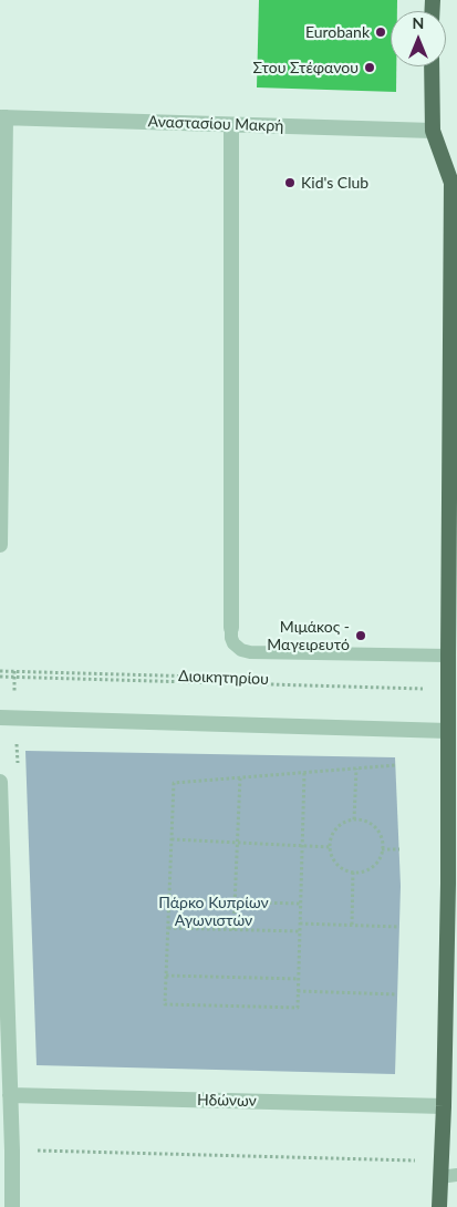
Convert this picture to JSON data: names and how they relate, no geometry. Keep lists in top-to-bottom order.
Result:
{
  "streets": {
    "street": ["Αναστασίου Μακρή", "Ηδώνων"],
    "path": ["Διοικητηρίου"]
  },
  "parks": ["Πάρκο Κυπρίων Αγωνιστών"],
  "places": [
    "Eurobank",
    "Στου Στέφανου",
    "Kid's Club",
    "Μιμάκος - Μαγειρευτό"
  ],
  "north": "top"
}
